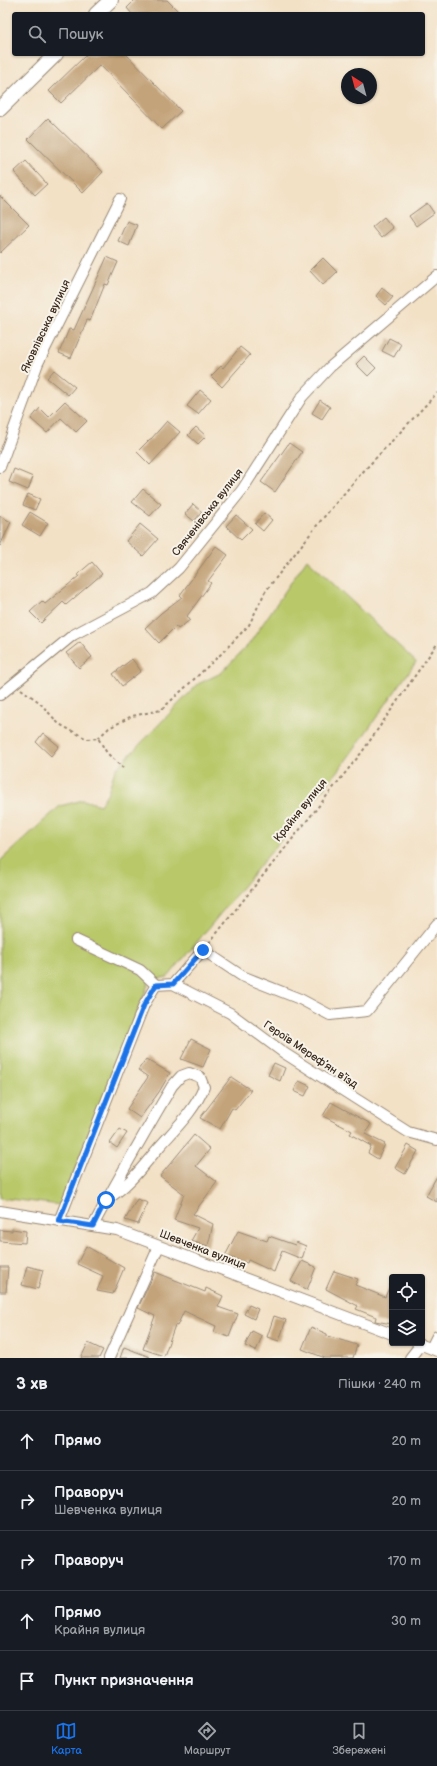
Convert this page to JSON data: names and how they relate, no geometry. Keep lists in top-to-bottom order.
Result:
{
  "streets": {
    "street": [
      "Яковлівська вулиця",
      "Свяченівська вулиця",
      "Героїв Мерефʼян вʼїзд",
      "Шевченка вулиця"
    ],
    "path": ["Крайня вулиця"]
  },
  "north": "top left",
  "page": {
    "search": "Пошук",
    "heading": ["3 хв", "Пішки · 240 m"],
    "list": [
      ["Прямо", "20 m"],
      ["Праворуч", "Шевченка вулиця", "20 m"],
      ["Праворуч", "170 m"],
      ["Прямо", "Крайня вулиця", "30 m"],
      "Пункт призначення"
    ],
    "nav": ["Карта", "Маршрут", "Збережені"]
  }
}
